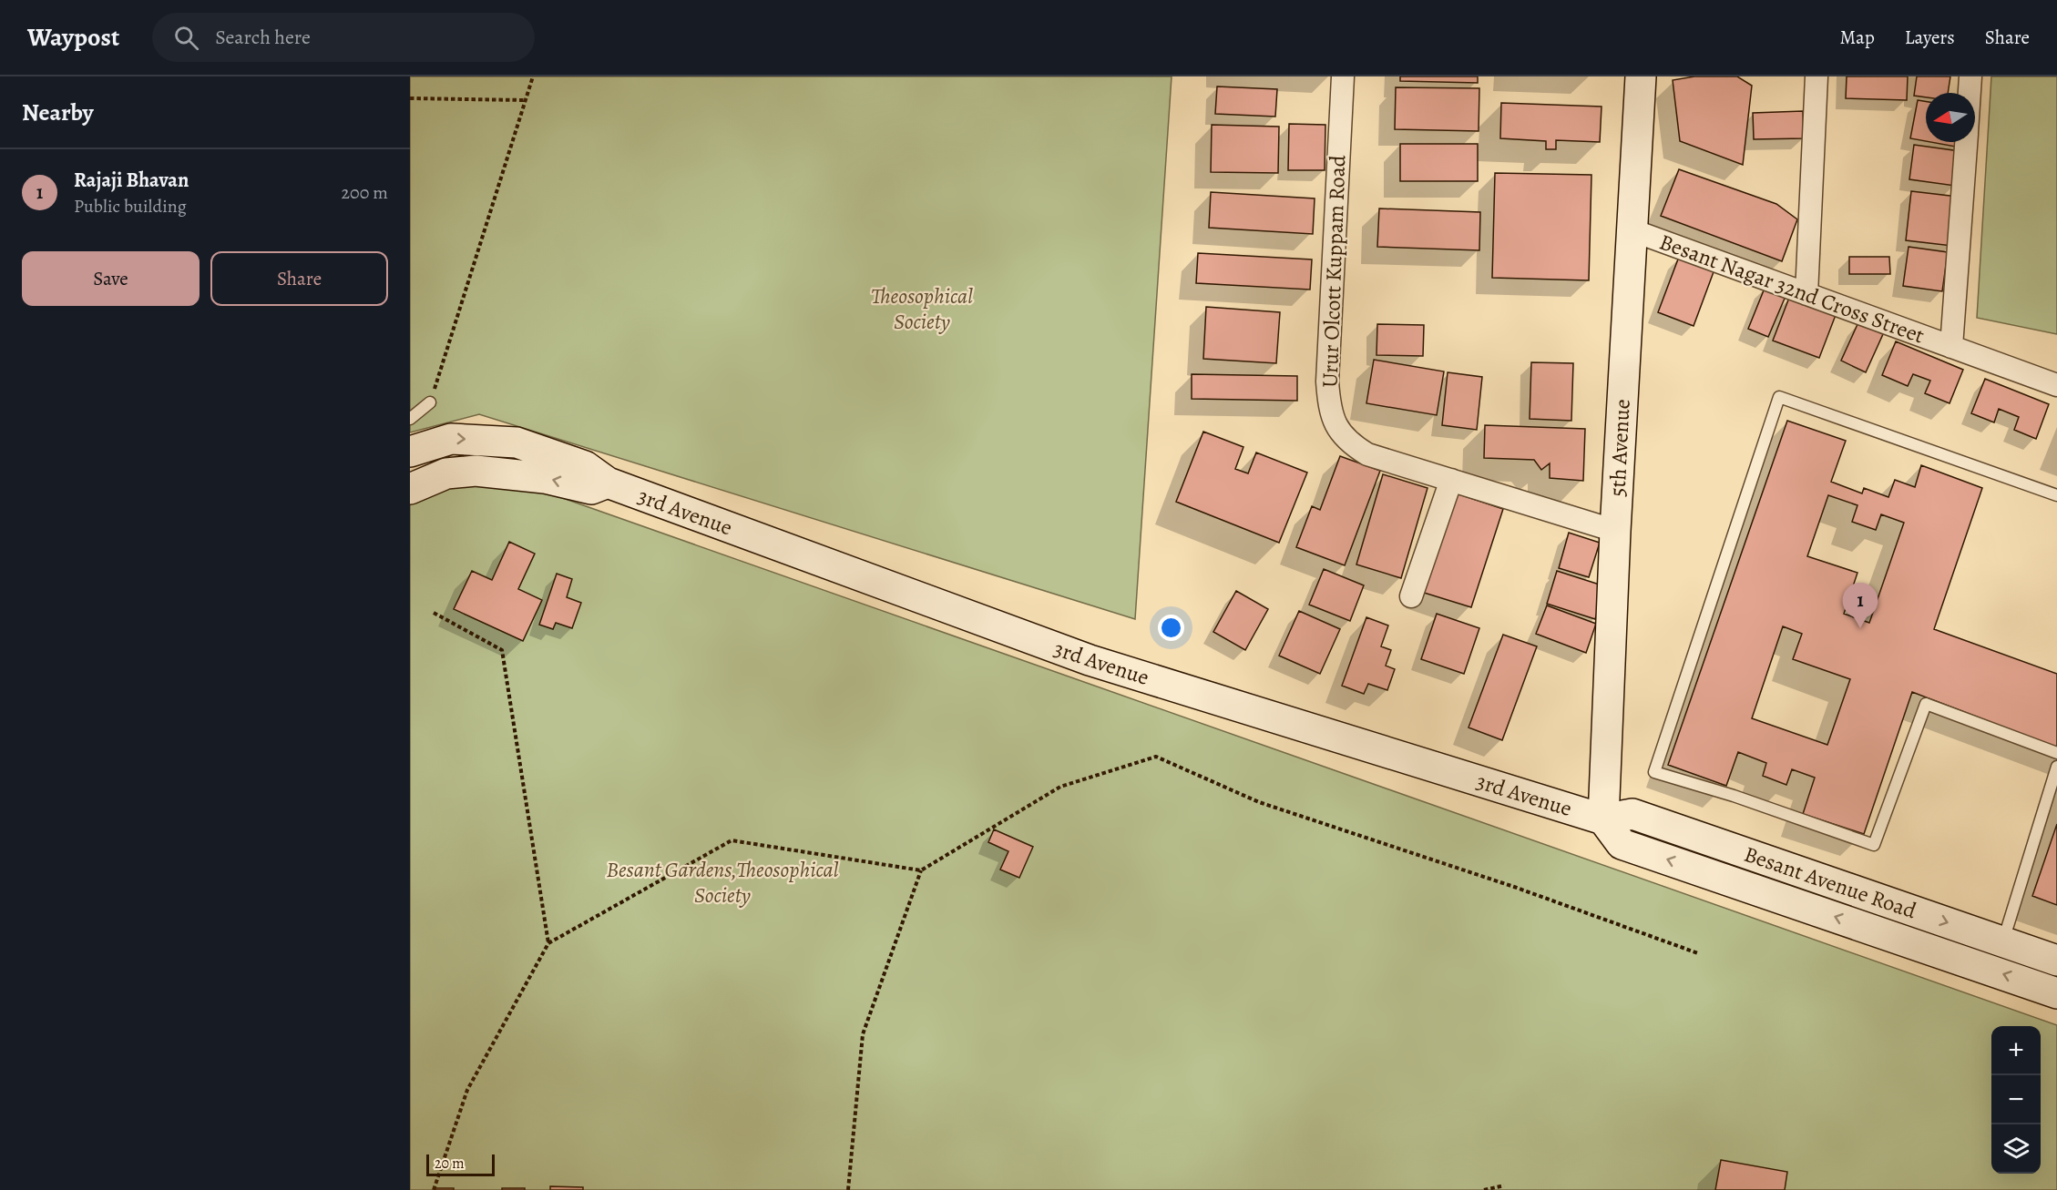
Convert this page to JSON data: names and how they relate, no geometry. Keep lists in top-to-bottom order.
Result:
{
  "streets": {
    "main road": ["5th Avenue", "3rd Avenue", "Besant Avenue Road"],
    "street": ["Urur Olcott Kuppam Road", "Besant Nagar 32nd Cross Street"]
  },
  "crossings": [
    ["Urur Olcott Kuppam Road", "5th Avenue"],
    ["Besant Nagar 32nd Cross Street", "5th Avenue"],
    ["5th Avenue", "3rd Avenue"],
    ["5th Avenue", "Besant Avenue Road"],
    ["3rd Avenue", "Besant Avenue Road"]
  ],
  "parks": ["Theosophical Society", "Besant Gardens,Theosophical Society"],
  "scale_bar": "20 m",
  "north": "left",
  "page": {
    "header": "Waypost",
    "search": "Search here",
    "nav": ["Map", "Layers", "Share"],
    "heading": "Nearby",
    "list": [
      {
        "mark": "1",
        "name": "Rajaji Bhavan",
        "note": "Public building",
        "value": "200 m"
      }
    ],
    "buttons": ["Save", "Share"],
    "pins": "1",
    "map_buttons": ["+", "−"],
    "scale": "20 m"
  }
}
